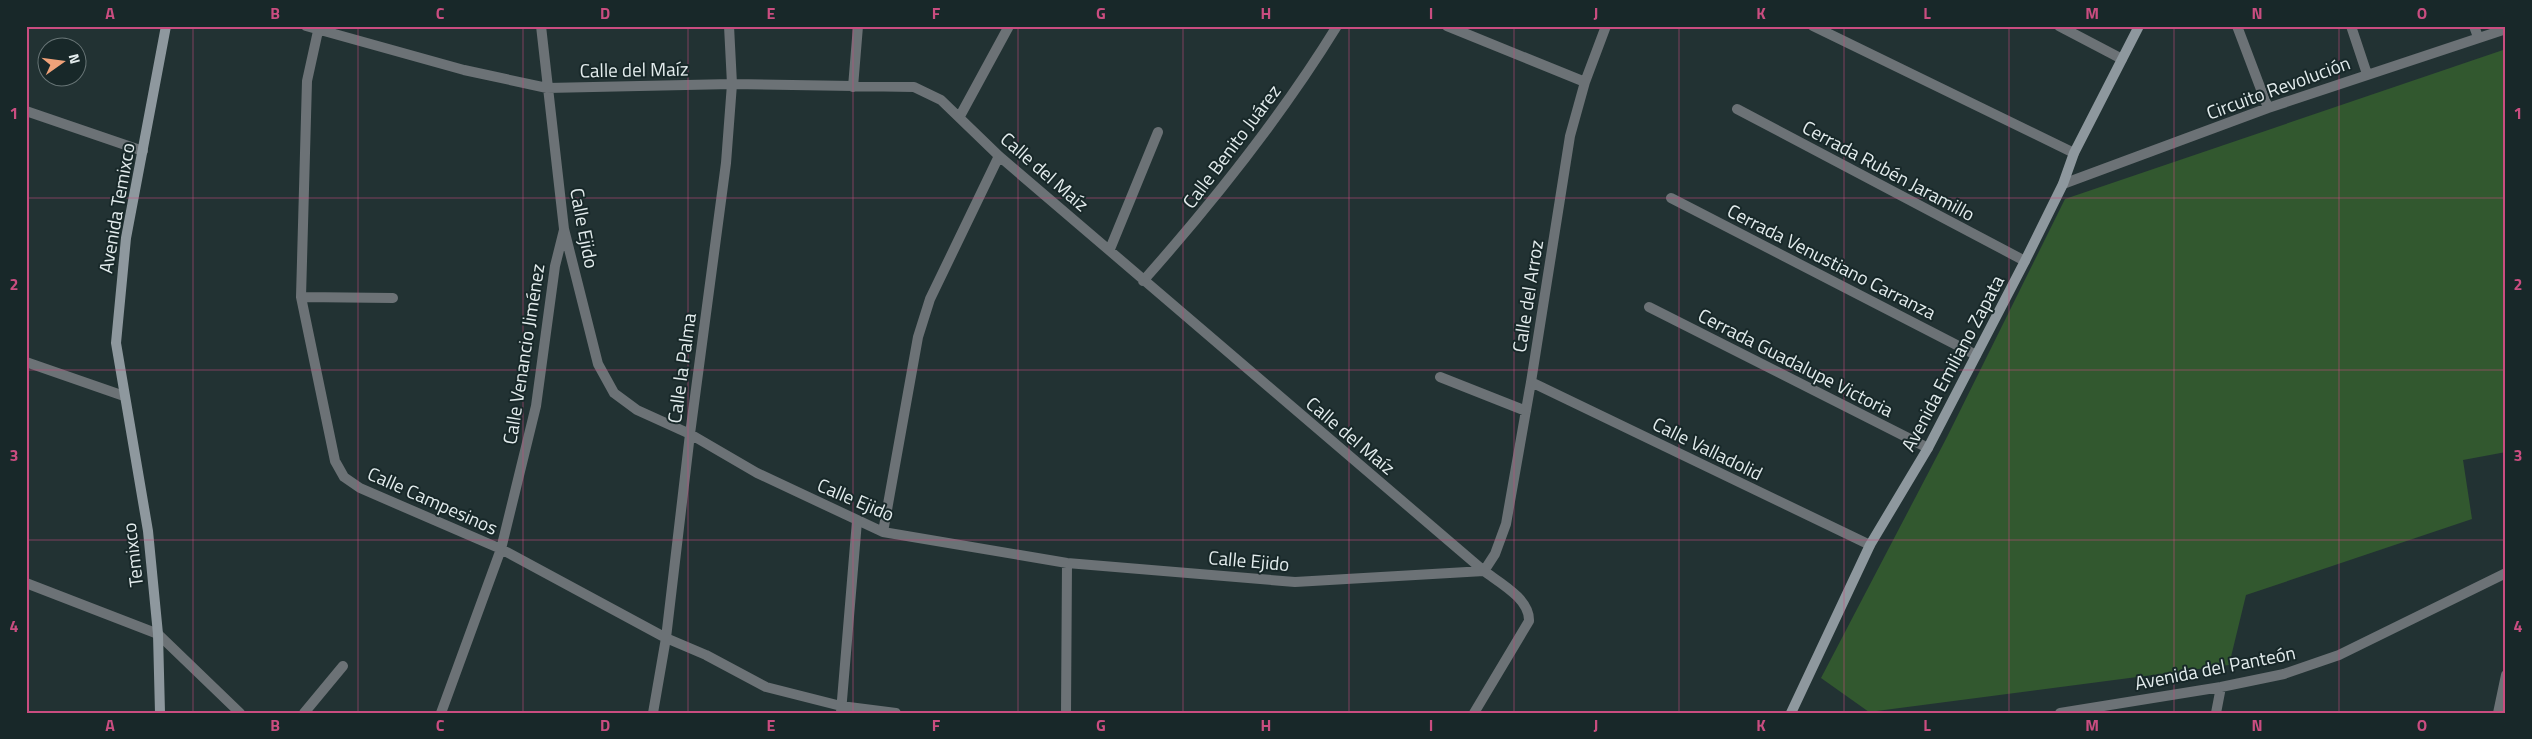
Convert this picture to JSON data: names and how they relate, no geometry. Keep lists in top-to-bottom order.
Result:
{
  "streets": {
    "main road": ["Avenida Temixco", "Avenida Emiliano Zapata", "Temixco"],
    "street": [
      "Calle del Maíz",
      "Circuito Revolución",
      "Calle Benito Juárez",
      "Cerrada Rubén Jaramillo",
      "Calle Ejido",
      "Cerrada Venustiano Carranza",
      "Calle del Arroz",
      "Calle Venancio Jiménez",
      "Cerrada Guadalupe Victoria",
      "Calle la Palma",
      "Calle Valladolid",
      "Calle Campesinos",
      "Avenida del Panteón"
    ]
  },
  "crossings": [
    ["Calle del Maíz", "Calle Benito Juárez"],
    ["Calle del Maíz", "Calle Ejido"],
    ["Calle del Maíz", "Calle del Arroz"],
    ["Calle del Maíz", "Calle la Palma"],
    ["Calle del Maíz", "Calle Campesinos"],
    ["Circuito Revolución", "Avenida Emiliano Zapata"],
    ["Cerrada Rubén Jaramillo", "Avenida Emiliano Zapata"],
    ["Avenida Temixco", "Temixco"],
    ["Calle Ejido", "Calle del Arroz"],
    ["Calle Ejido", "Calle Venancio Jiménez"],
    ["Calle Ejido", "Calle la Palma"],
    ["Cerrada Venustiano Carranza", "Avenida Emiliano Zapata"],
    ["Calle del Arroz", "Calle Valladolid"],
    ["Calle Venancio Jiménez", "Calle Campesinos"],
    ["Cerrada Guadalupe Victoria", "Avenida Emiliano Zapata"],
    ["Avenida Emiliano Zapata", "Calle Valladolid"],
    ["Calle la Palma", "Calle Campesinos"]
  ],
  "north": "right",
  "grid": {
    "columns": [
      "A",
      "B",
      "C",
      "D",
      "E",
      "F",
      "G",
      "H",
      "I",
      "J",
      "K",
      "L",
      "M",
      "N",
      "O"
    ],
    "rows": [
      "1",
      "2",
      "3",
      "4"
    ]
  }
}
